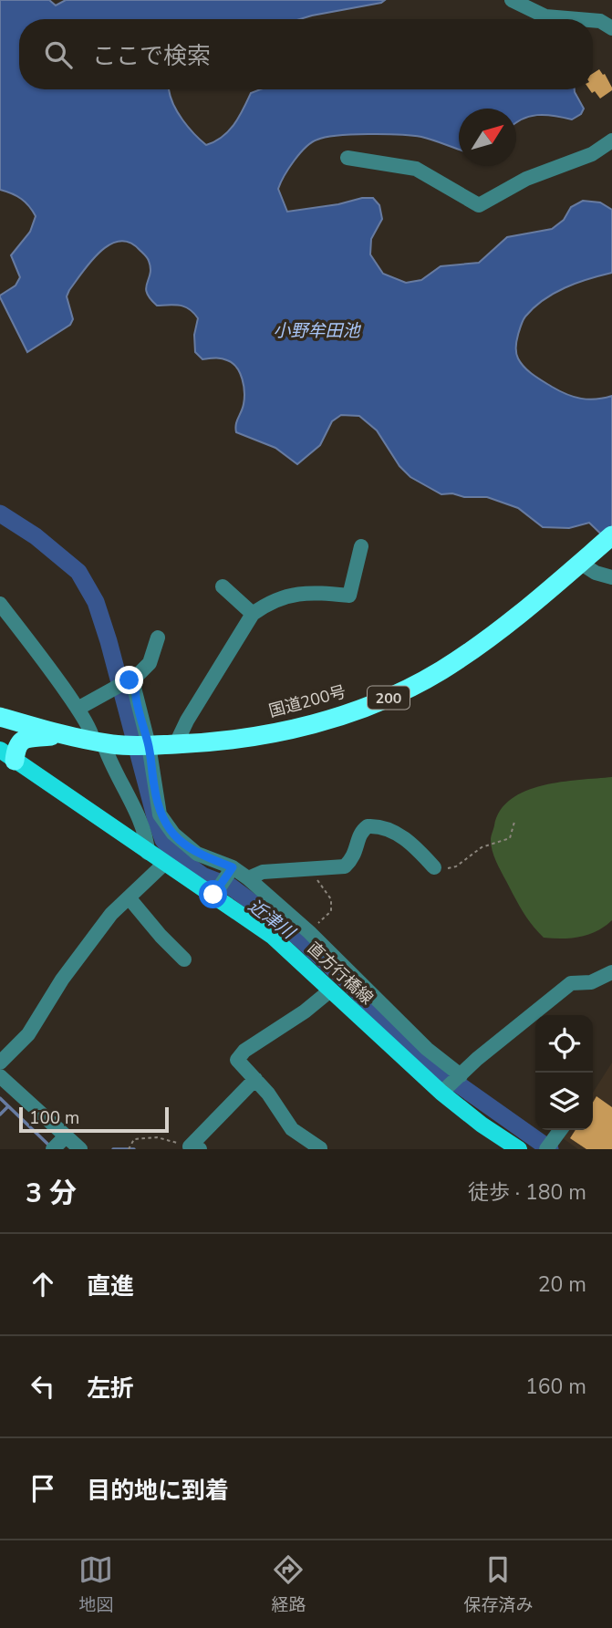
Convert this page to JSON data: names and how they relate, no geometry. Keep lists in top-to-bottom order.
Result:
{
  "streets": {
    "highway": ["200", "国道200号"],
    "main road": ["直方行橋線"]
  },
  "water": ["小野牟田池", "近津川"],
  "scale_bar": "100 m",
  "north": "top right",
  "page": {
    "search": "ここで検索",
    "scale": "100 m",
    "heading": ["3 分", "徒歩 · 180 m"],
    "list": [
      ["直進", "20 m"],
      ["左折", "160 m"],
      "目的地に到着"
    ],
    "nav": ["地図", "経路", "保存済み"]
  }
}
